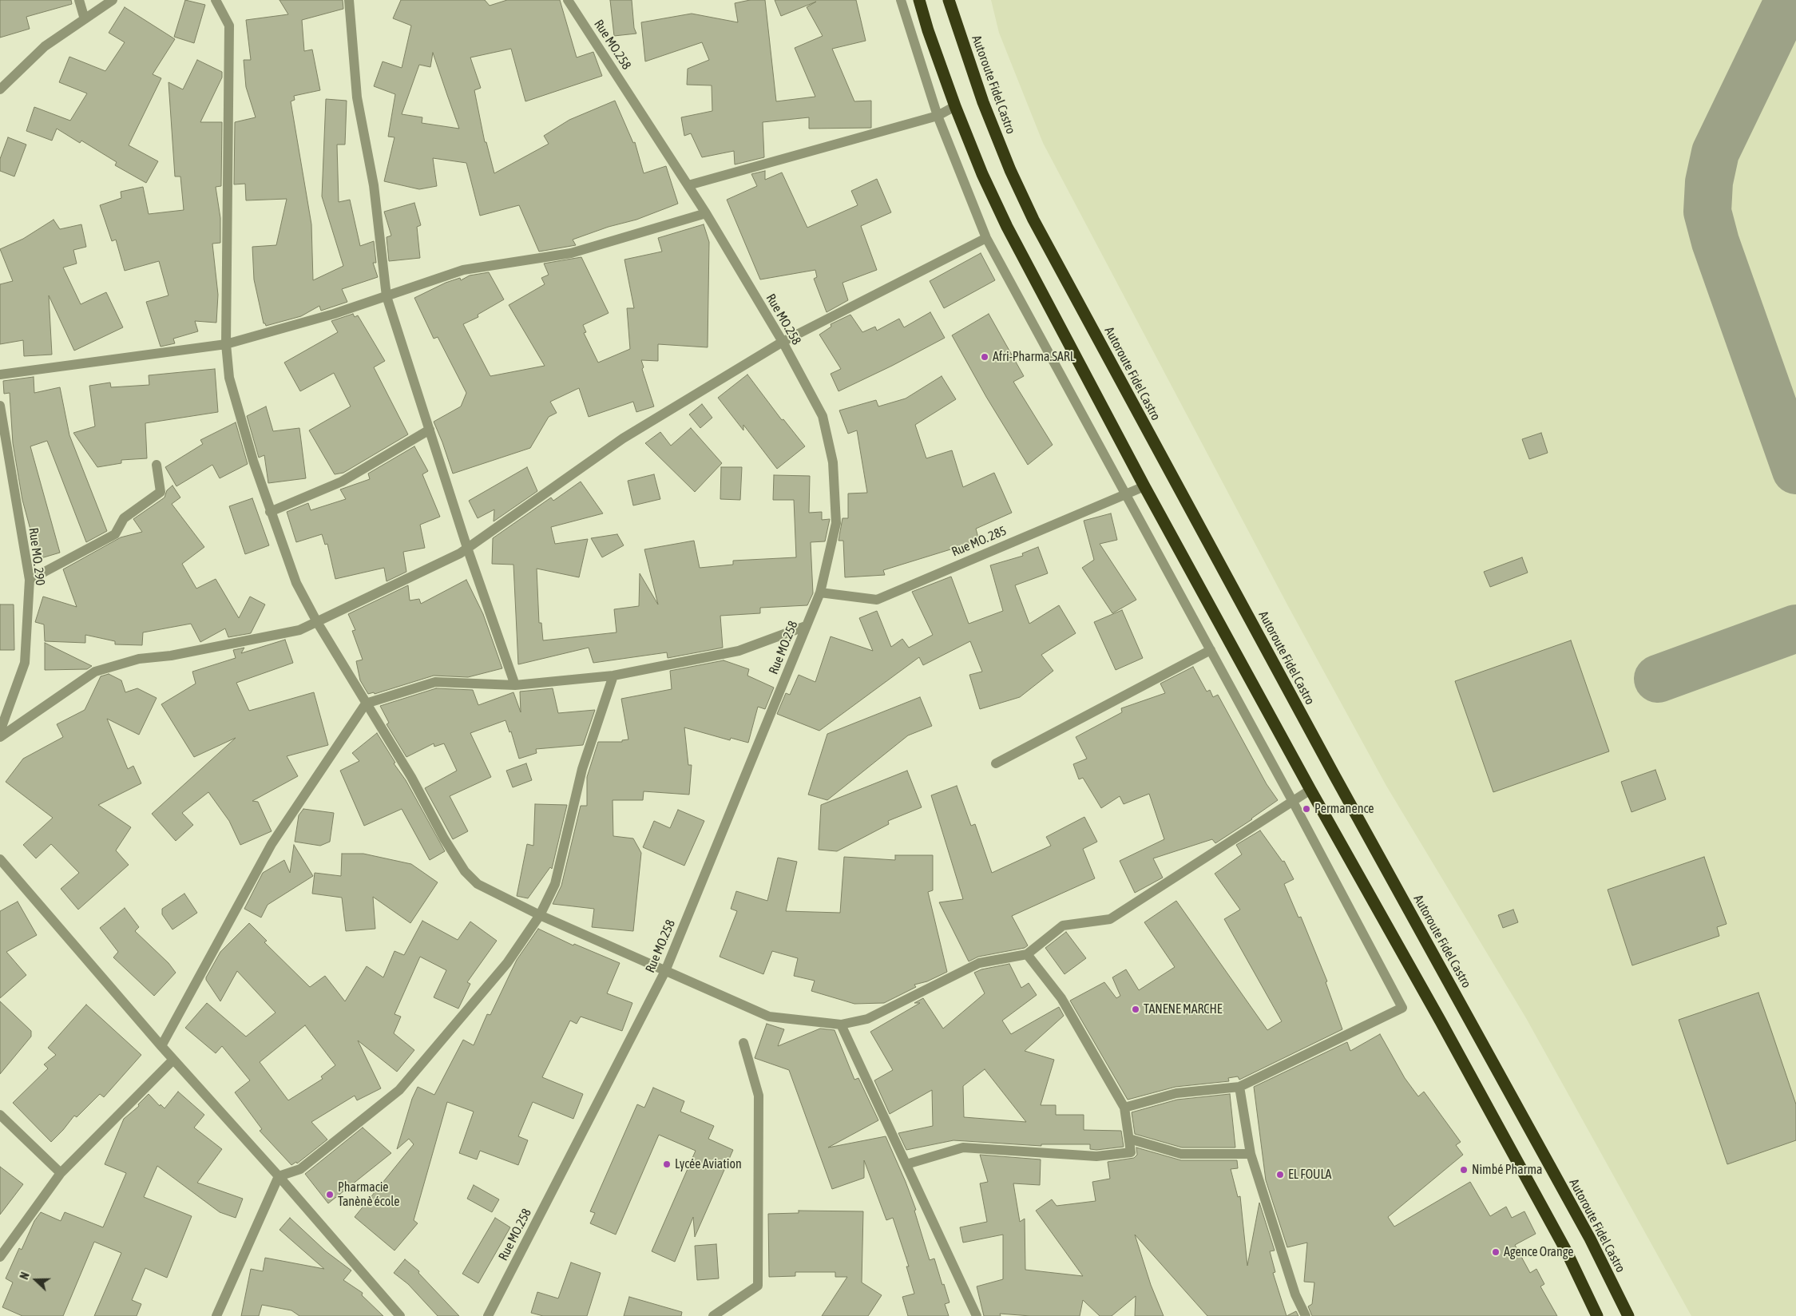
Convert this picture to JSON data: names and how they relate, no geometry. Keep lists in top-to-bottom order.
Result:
{
  "streets": {
    "highway": ["Autoroute Fidel Castro"],
    "street": ["Rue MO.258", "Rue MO. 285", "Rue MO. 290"]
  },
  "crossings": [
    ["Rue MO.258", "Rue MO. 285"]
  ],
  "places": [
    "Afri-Pharma.SARL",
    "Permanence",
    "TANENE MARCHE",
    "Lycée Aviation",
    "Nimbé Pharma",
    "EL FOULA",
    "Pharmacie Tanènè école",
    "Agence Orange"
  ],
  "north": "left"
}
